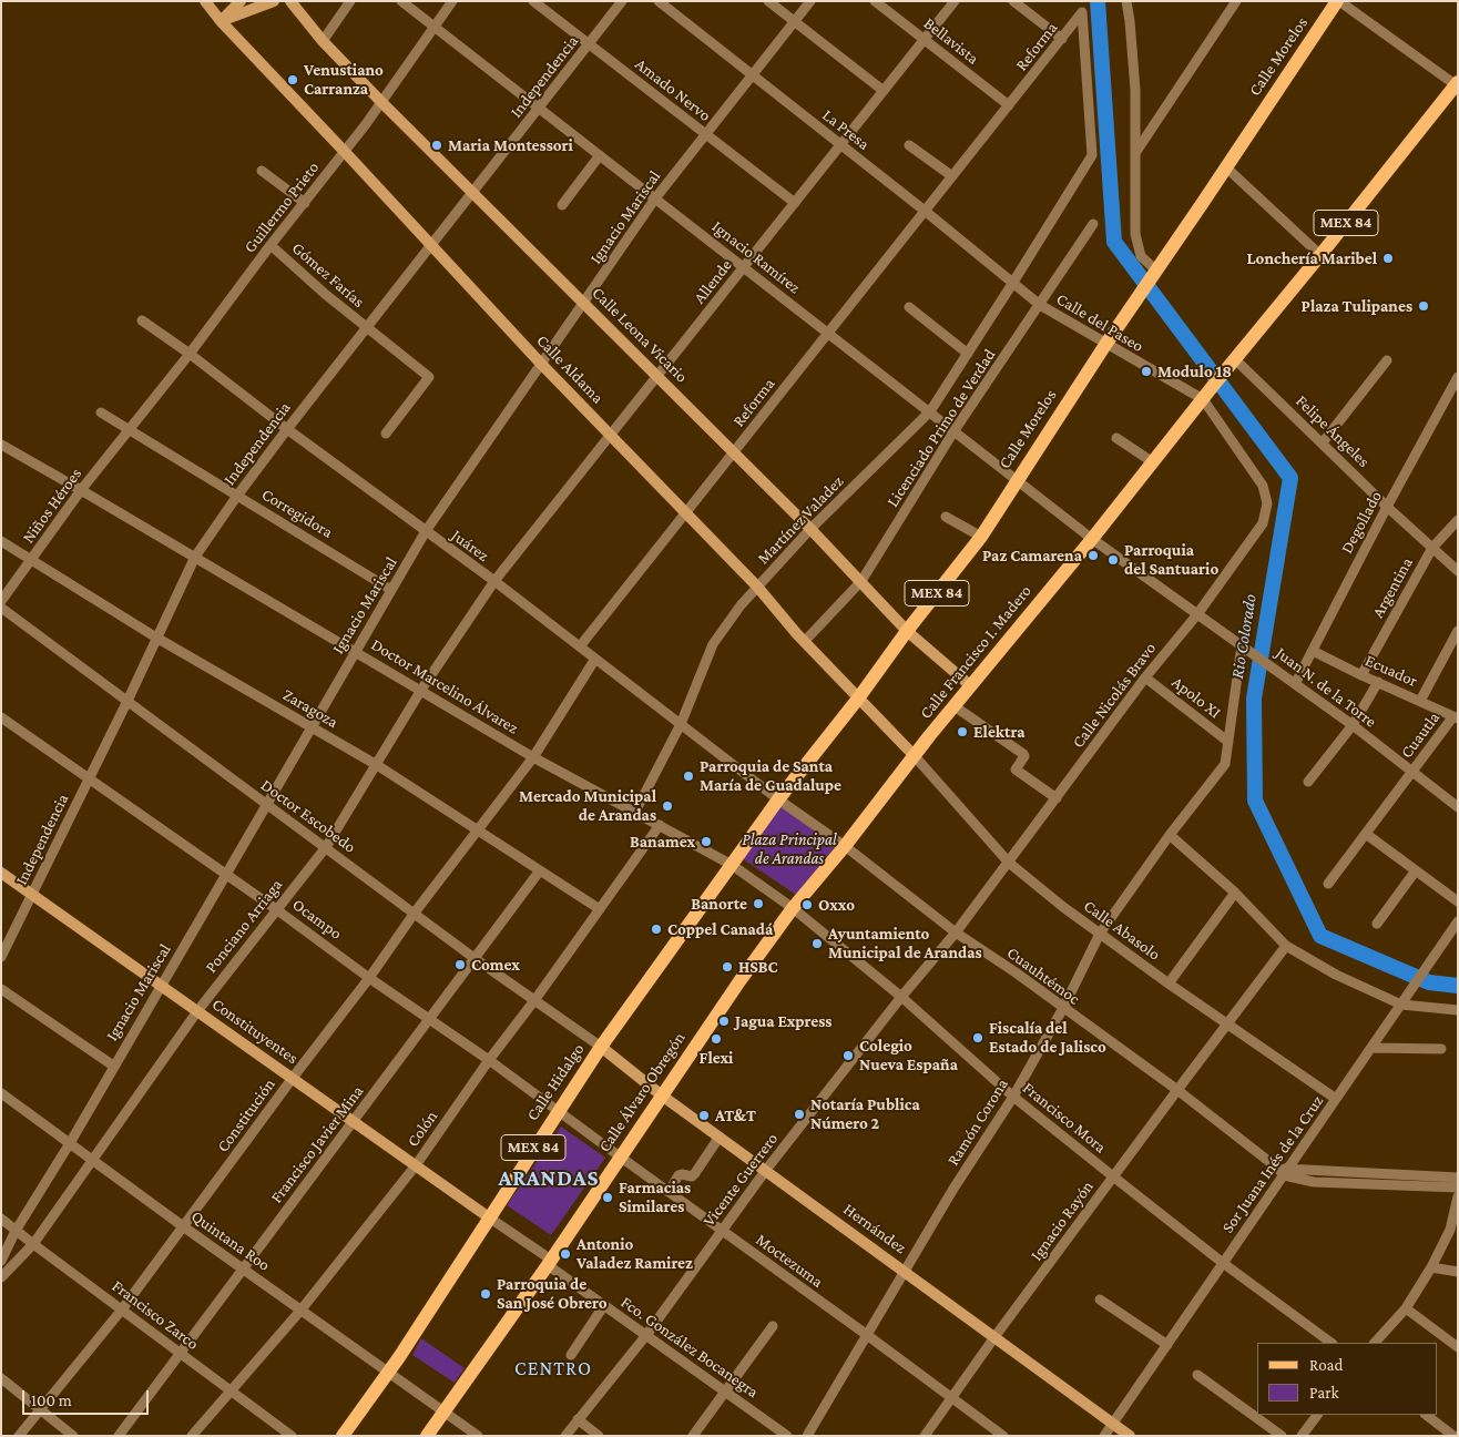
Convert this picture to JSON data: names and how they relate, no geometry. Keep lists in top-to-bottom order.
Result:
{
  "streets": {
    "main road": [
      "Calle Morelos",
      "MEX 84",
      "Calle Leona Vicario",
      "Calle Aldama",
      "Calle Francisco I. Madero",
      "Constituyentes",
      "Calle Hidalgo",
      "Calle Álvaro Obregón",
      "Hernández"
    ],
    "street": [
      "Bellavista",
      "Reforma",
      "Independencia",
      "Amado Nervo",
      "La Presa",
      "Guillermo Prieto",
      "Ignacio Mariscal",
      "Ignacio Ramírez",
      "Gómez Farías",
      "Allende",
      "Calle del Paseo",
      "Licenciado Primo de Verdad",
      "Felipe Ángeles",
      "Niños Héroes",
      "Corregidora",
      "Martínez Valadez",
      "Degollado",
      "Juárez",
      "Argentina",
      "Ecuador",
      "Doctor Marcelino Álvarez",
      "Juan N. de la Torre",
      "Calle Nicolás Bravo",
      "Apolo XI",
      "Zaragoza",
      "Cuautla",
      "Doctor Escobedo",
      "Ocampo",
      "Ponciano Arriaga",
      "Calle Abasolo",
      "Cuauhtémoc",
      "Constitución",
      "Francisco Mora",
      "Ramón Corona",
      "Colón",
      "Francisco Javier Mina",
      "Sor Juana Inés de la Cruz",
      "Vicente Guerrero",
      "Ignacio Rayón",
      "Quintana Roo",
      "Moctezuma",
      "Francisco Zarco",
      "Fco. González Bocanegra"
    ]
  },
  "crossings": [
    ["Bellavista", "Reforma"],
    ["Bellavista", "Allende"],
    ["Reforma", "La Presa"],
    ["Reforma", "Ignacio Ramírez"],
    ["Reforma", "Calle Leona Vicario"],
    ["Reforma", "Calle Aldama"],
    ["Reforma", "Martínez Valadez"],
    ["Reforma", "Juárez"],
    ["Calle Morelos", "Ignacio Ramírez"],
    ["Calle Morelos", "Calle del Paseo"],
    ["Calle Morelos", "Calle Leona Vicario"],
    ["Calle Morelos", "Calle Aldama"],
    ["Calle Morelos", "Juárez"],
    ["Calle Morelos", "Doctor Marcelino Álvarez"],
    ["Calle Morelos", "Calle Hidalgo"],
    ["Calle Morelos", "Francisco Mora"],
    ["Independencia", "Amado Nervo"],
    ["Independencia", "Ignacio Ramírez"],
    ["Independencia", "Gómez Farías"],
    ["Independencia", "Calle Leona Vicario"],
    ["Independencia", "Calle Aldama"],
    ["Independencia", "Corregidora"],
    ["Independencia", "Juárez"],
    ["Independencia", "Doctor Marcelino Álvarez"],
    ["Independencia", "Zaragoza"],
    ["Independencia", "Doctor Escobedo"],
    ["Independencia", "Ocampo"],
    ["Independencia", "Constituyentes"],
    ["Amado Nervo", "Ignacio Mariscal"],
    ["Amado Nervo", "Allende"],
    ["La Presa", "Ignacio Mariscal"],
    ["La Presa", "Allende"],
    ["La Presa", "Calle del Paseo"],
    ["La Presa", "Martínez Valadez"],
    ["Guillermo Prieto", "Ignacio Ramírez"],
    ["Guillermo Prieto", "Gómez Farías"],
    ["Guillermo Prieto", "Calle Leona Vicario"],
    ["Guillermo Prieto", "Calle Aldama"],
    ["Guillermo Prieto", "Niños Héroes"],
    ["Guillermo Prieto", "Corregidora"],
    ["Guillermo Prieto", "Juárez"],
    ["Ignacio Mariscal", "Ignacio Ramírez"],
    ["Ignacio Mariscal", "Calle Leona Vicario"],
    ["Ignacio Mariscal", "Calle Aldama"],
    ["Ignacio Mariscal", "Corregidora"],
    ["Ignacio Mariscal", "Juárez"],
    ["Ignacio Mariscal", "Doctor Marcelino Álvarez"],
    ["Ignacio Mariscal", "Zaragoza"],
    ["Ignacio Mariscal", "Doctor Escobedo"],
    ["Ignacio Mariscal", "Ocampo"],
    ["Ignacio Mariscal", "Constituyentes"],
    ["Ignacio Mariscal", "Quintana Roo"],
    ["Ignacio Mariscal", "Francisco Zarco"],
    ["Ignacio Ramírez", "Allende"],
    ["Ignacio Ramírez", "Licenciado Primo de Verdad"],
    ["Ignacio Ramírez", "Martínez Valadez"],
    ["Ignacio Ramírez", "Calle Francisco I. Madero"],
    ["Ignacio Ramírez", "Juan N. de la Torre"],
    ["Allende", "Calle Leona Vicario"],
    ["Allende", "Calle Aldama"],
    ["Allende", "Juárez"],
    ["Allende", "Ponciano Arriaga"],
    ["Calle del Paseo", "Licenciado Primo de Verdad"],
    ["Calle del Paseo", "Martínez Valadez"],
    ["Calle del Paseo", "Calle Francisco I. Madero"],
    ["Calle del Paseo", "Calle Nicolás Bravo"],
    ["Calle Leona Vicario", "Licenciado Primo de Verdad"],
    ["Calle Leona Vicario", "Martínez Valadez"],
    ["Calle Leona Vicario", "Calle Francisco I. Madero"],
    ["Calle Aldama", "Licenciado Primo de Verdad"],
    ["Calle Aldama", "Martínez Valadez"],
    ["Calle Aldama", "Calle Francisco I. Madero"],
    ["Calle Aldama", "Calle Abasolo"],
    ["Felipe Ángeles", "Degollado"],
    ["Felipe Ángeles", "Argentina"],
    ["Felipe Ángeles", "Calle Francisco I. Madero"],
    ["Niños Héroes", "Corregidora"],
    ["Niños Héroes", "Doctor Marcelino Álvarez"],
    ["Niños Héroes", "Zaragoza"],
    ["Martínez Valadez", "Juárez"],
    ["Martínez Valadez", "Doctor Marcelino Álvarez"],
    ["Degollado", "Ecuador"],
    ["Degollado", "Juan N. de la Torre"],
    ["Juárez", "Calle Francisco I. Madero"],
    ["Juárez", "Ponciano Arriaga"],
    ["Juárez", "Cuauhtémoc"],
    ["Juárez", "Constitución"],
    ["Argentina", "Ecuador"],
    ["Calle Francisco I. Madero", "Juan N. de la Torre"],
    ["Calle Francisco I. Madero", "Calle Nicolás Bravo"],
    ["Calle Francisco I. Madero", "Calle Abasolo"],
    ["Calle Francisco I. Madero", "Cuauhtémoc"],
    ["Calle Francisco I. Madero", "Calle Álvaro Obregón"],
    ["Calle Francisco I. Madero", "Francisco Mora"],
    ["Ecuador", "Cuautla"],
    ["Doctor Marcelino Álvarez", "Ponciano Arriaga"],
    ["Doctor Marcelino Álvarez", "Calle Hidalgo"],
    ["Doctor Marcelino Álvarez", "Constitución"],
    ["Doctor Marcelino Álvarez", "Francisco Mora"],
    ["Doctor Marcelino Álvarez", "Colón"],
    ["Juan N. de la Torre", "Calle Nicolás Bravo"],
    ["Juan N. de la Torre", "Cuautla"],
    ["Juan N. de la Torre", "Ramón Corona"],
    ["Calle Nicolás Bravo", "Apolo XI"],
    ["Calle Nicolás Bravo", "Calle Abasolo"],
    ["Calle Nicolás Bravo", "Cuauhtémoc"],
    ["Calle Nicolás Bravo", "Francisco Mora"],
    ["Calle Nicolás Bravo", "Vicente Guerrero"],
    ["Apolo XI", "Ramón Corona"],
    ["Zaragoza", "Ponciano Arriaga"],
    ["Zaragoza", "Constitución"],
    ["Zaragoza", "Colón"],
    ["Zaragoza", "Francisco Javier Mina"],
    ["Doctor Escobedo", "Ponciano Arriaga"],
    ["Doctor Escobedo", "Calle Hidalgo"],
    ["Doctor Escobedo", "Constitución"],
    ["Doctor Escobedo", "Colón"],
    ["Doctor Escobedo", "Francisco Javier Mina"],
    ["Doctor Escobedo", "Hernández"],
    ["Ocampo", "Ponciano Arriaga"],
    ["Ocampo", "Calle Hidalgo"],
    ["Ocampo", "Constitución"],
    ["Ocampo", "Colón"],
    ["Ocampo", "Francisco Javier Mina"],
    ["Ocampo", "Moctezuma"],
    ["Ponciano Arriaga", "Constituyentes"],
    ["Ponciano Arriaga", "Quintana Roo"],
    ["Ponciano Arriaga", "Francisco Zarco"],
    ["Calle Abasolo", "Ramón Corona"],
    ["Calle Abasolo", "Sor Juana Inés de la Cruz"],
    ["Calle Abasolo", "Ignacio Rayón"],
    ["Cuauhtémoc", "Ramón Corona"],
    ["Cuauhtémoc", "Sor Juana Inés de la Cruz"],
    ["Cuauhtémoc", "Ignacio Rayón"],
    ["Constituyentes", "Calle Hidalgo"],
    ["Constituyentes", "Constitución"],
    ["Constituyentes", "Colón"],
    ["Constituyentes", "Francisco Javier Mina"],
    ["Constituyentes", "Fco. González Bocanegra"],
    ["Calle Hidalgo", "Francisco Mora"],
    ["Calle Hidalgo", "Hernández"],
    ["Calle Hidalgo", "Quintana Roo"],
    ["Calle Hidalgo", "Moctezuma"],
    ["Calle Hidalgo", "Fco. González Bocanegra"],
    ["Calle Álvaro Obregón", "Francisco Mora"],
    ["Calle Álvaro Obregón", "Hernández"],
    ["Calle Álvaro Obregón", "Quintana Roo"],
    ["Calle Álvaro Obregón", "Moctezuma"],
    ["Calle Álvaro Obregón", "Fco. González Bocanegra"],
    ["Constitución", "Quintana Roo"],
    ["Constitución", "Francisco Zarco"],
    ["Francisco Mora", "Ramón Corona"],
    ["Francisco Mora", "Sor Juana Inés de la Cruz"],
    ["Francisco Mora", "Vicente Guerrero"],
    ["Francisco Mora", "Ignacio Rayón"],
    ["Ramón Corona", "Hernández"],
    ["Ramón Corona", "Moctezuma"],
    ["Colón", "Quintana Roo"],
    ["Colón", "Francisco Zarco"],
    ["Francisco Javier Mina", "Quintana Roo"],
    ["Francisco Javier Mina", "Francisco Zarco"],
    ["Sor Juana Inés de la Cruz", "Hernández"],
    ["Vicente Guerrero", "Hernández"],
    ["Vicente Guerrero", "Moctezuma"],
    ["Vicente Guerrero", "Fco. González Bocanegra"],
    ["Ignacio Rayón", "Hernández"],
    ["Ignacio Rayón", "Moctezuma"]
  ],
  "districts": ["ARANDAS", "CENTRO"],
  "water": ["Rio Colorado"],
  "parks": ["Plaza Principal de Arandas"],
  "places": [
    "Venustiano Carranza",
    "Maria Montessori",
    "Lonchería Maribel",
    "Plaza Tulipanes",
    "Modulo 18",
    "Paz Camarena",
    "Parroquia del Santuario",
    "Elektra",
    "Parroquia de Santa María de Guadalupe",
    "Mercado Municipal de Arandas",
    "Banamex",
    "Banorte",
    "Oxxo",
    "Coppel Canadá",
    "Ayuntamiento Municipal de Arandas",
    "Comex",
    "HSBC",
    "Jagua Express",
    "Fiscalía del Estado de Jalisco",
    "Flexi",
    "Colegio Nueva España",
    "Notaría Publica Número 2",
    "AT&T",
    "Farmacias Similares",
    "Antonio Valadez Ramirez",
    "Parroquia de San José Obrero"
  ],
  "legend": ["Road", "Park"],
  "scale_bar": "100 m"
}
